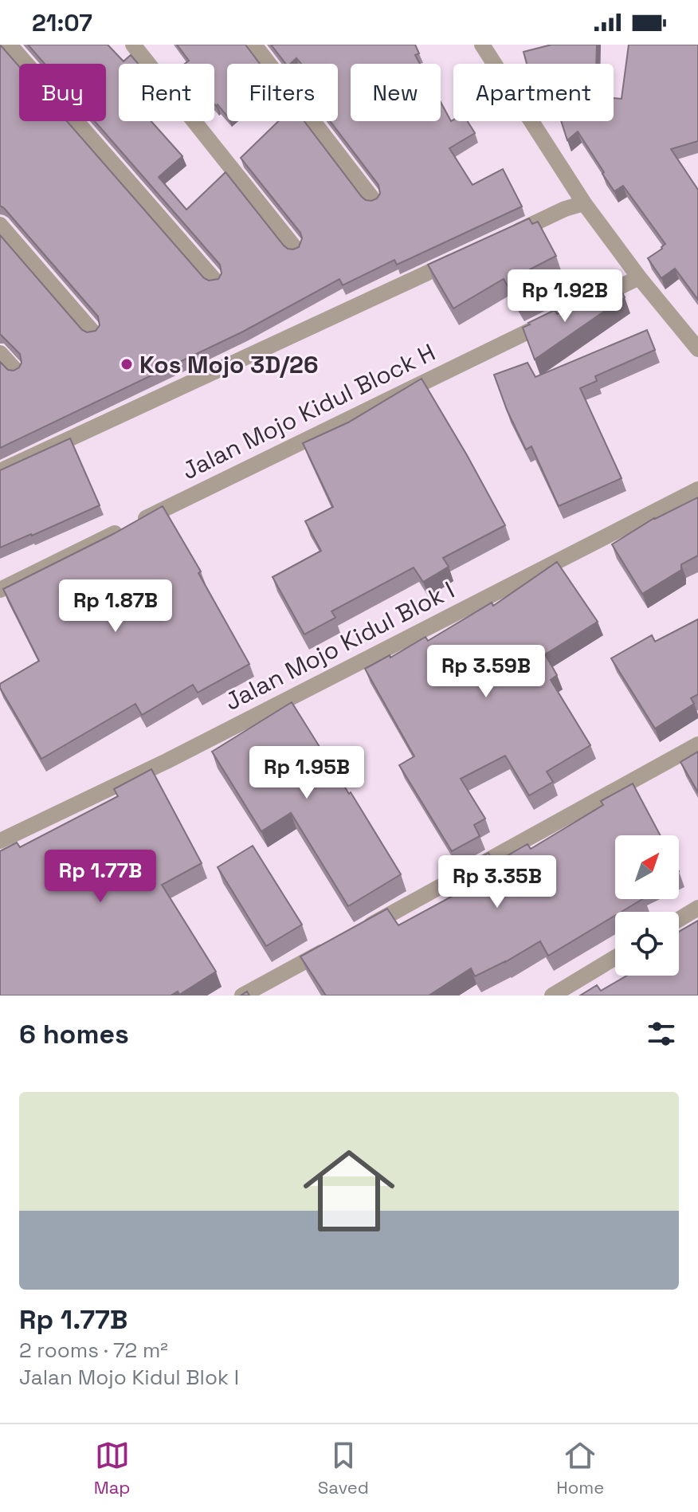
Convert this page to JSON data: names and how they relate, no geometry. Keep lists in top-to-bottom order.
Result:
{
  "streets": {
    "street": ["Jalan Mojo Kidul Block H", "Jalan Mojo Kidul Blok I"]
  },
  "places": ["Kos Mojo 3D/26"],
  "north": "top right",
  "page": {
    "status": "21:07",
    "chip": [
      "Buy",
      "Rent",
      "Filters",
      "New",
      "Apartment"
    ],
    "price": [
      "Rp 1.92B",
      "Rp 1.87B",
      "Rp 3.59B",
      "Rp 1.95B",
      "Rp 1.77B",
      "Rp 3.35B"
    ],
    "heading": "6 homes",
    "list": [
      {
        "name": "Rp 1.77B",
        "note": "2 rooms · 72 m² · Jalan Mojo Kidul Blok I"
      }
    ],
    "tabs": ["Map", "Saved", "Home"]
  }
}
